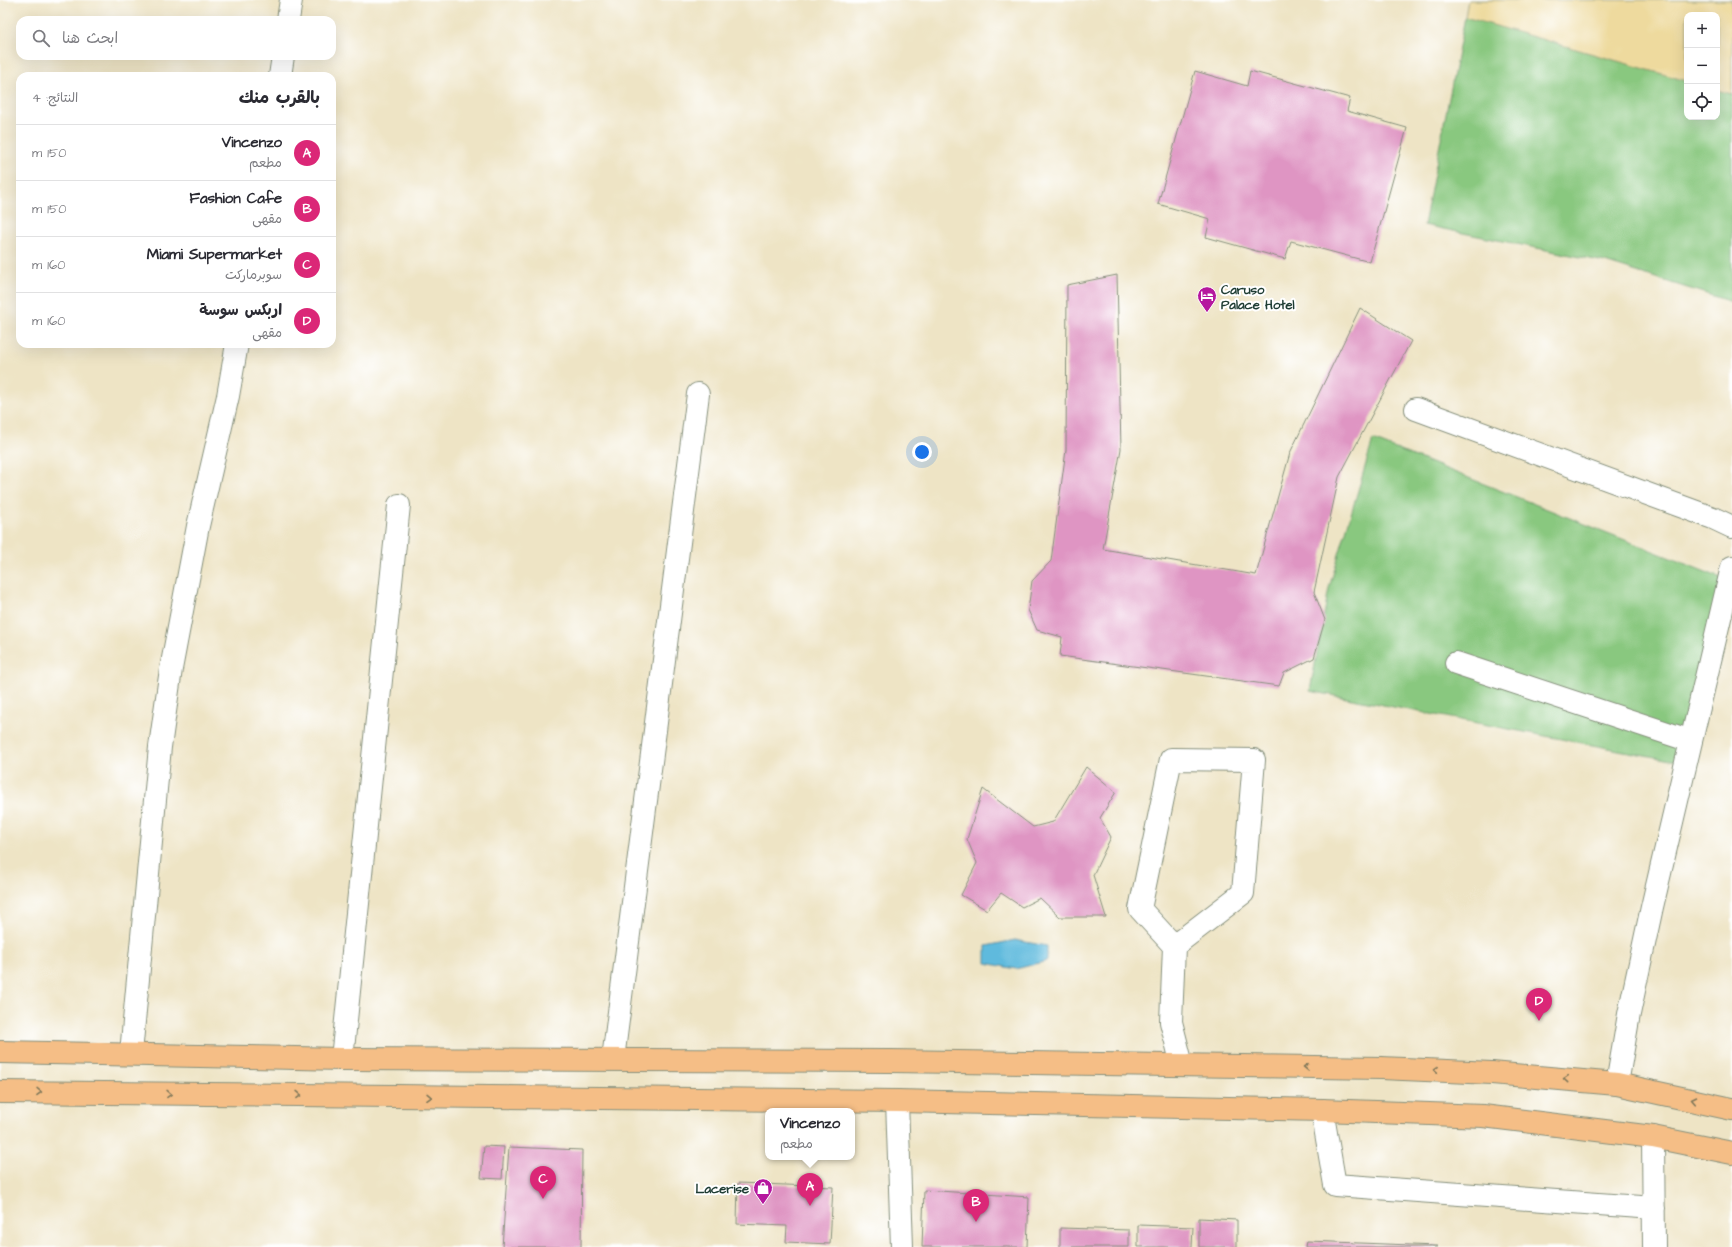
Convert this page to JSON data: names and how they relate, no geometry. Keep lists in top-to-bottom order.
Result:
{
  "places": {
    "hotel": ["Caruso Palace Hotel"],
    "shop": ["Lacerise"]
  },
  "page": {
    "map_buttons": ["+", "−"],
    "search": "ابحث هنا",
    "heading": ["بالقرب منك", "النتائج: 4"],
    "list": [
      {
        "mark": "A",
        "name": "Vincenzo",
        "note": "مطعم",
        "value": "150 m"
      },
      {
        "mark": "B",
        "name": "Fashion Cafe",
        "note": "مقهى",
        "value": "150 m"
      },
      {
        "mark": "C",
        "name": "Miami Supermarket",
        "note": "سوبرماركت",
        "value": "160 m"
      },
      {
        "mark": "D",
        "name": "اربكس سوسة",
        "note": "مقهى",
        "value": "160 m"
      }
    ],
    "pins": [
      "D",
      "C",
      "A",
      "B"
    ],
    "popup": ["Vincenzo", "مطعم"]
  }
}
